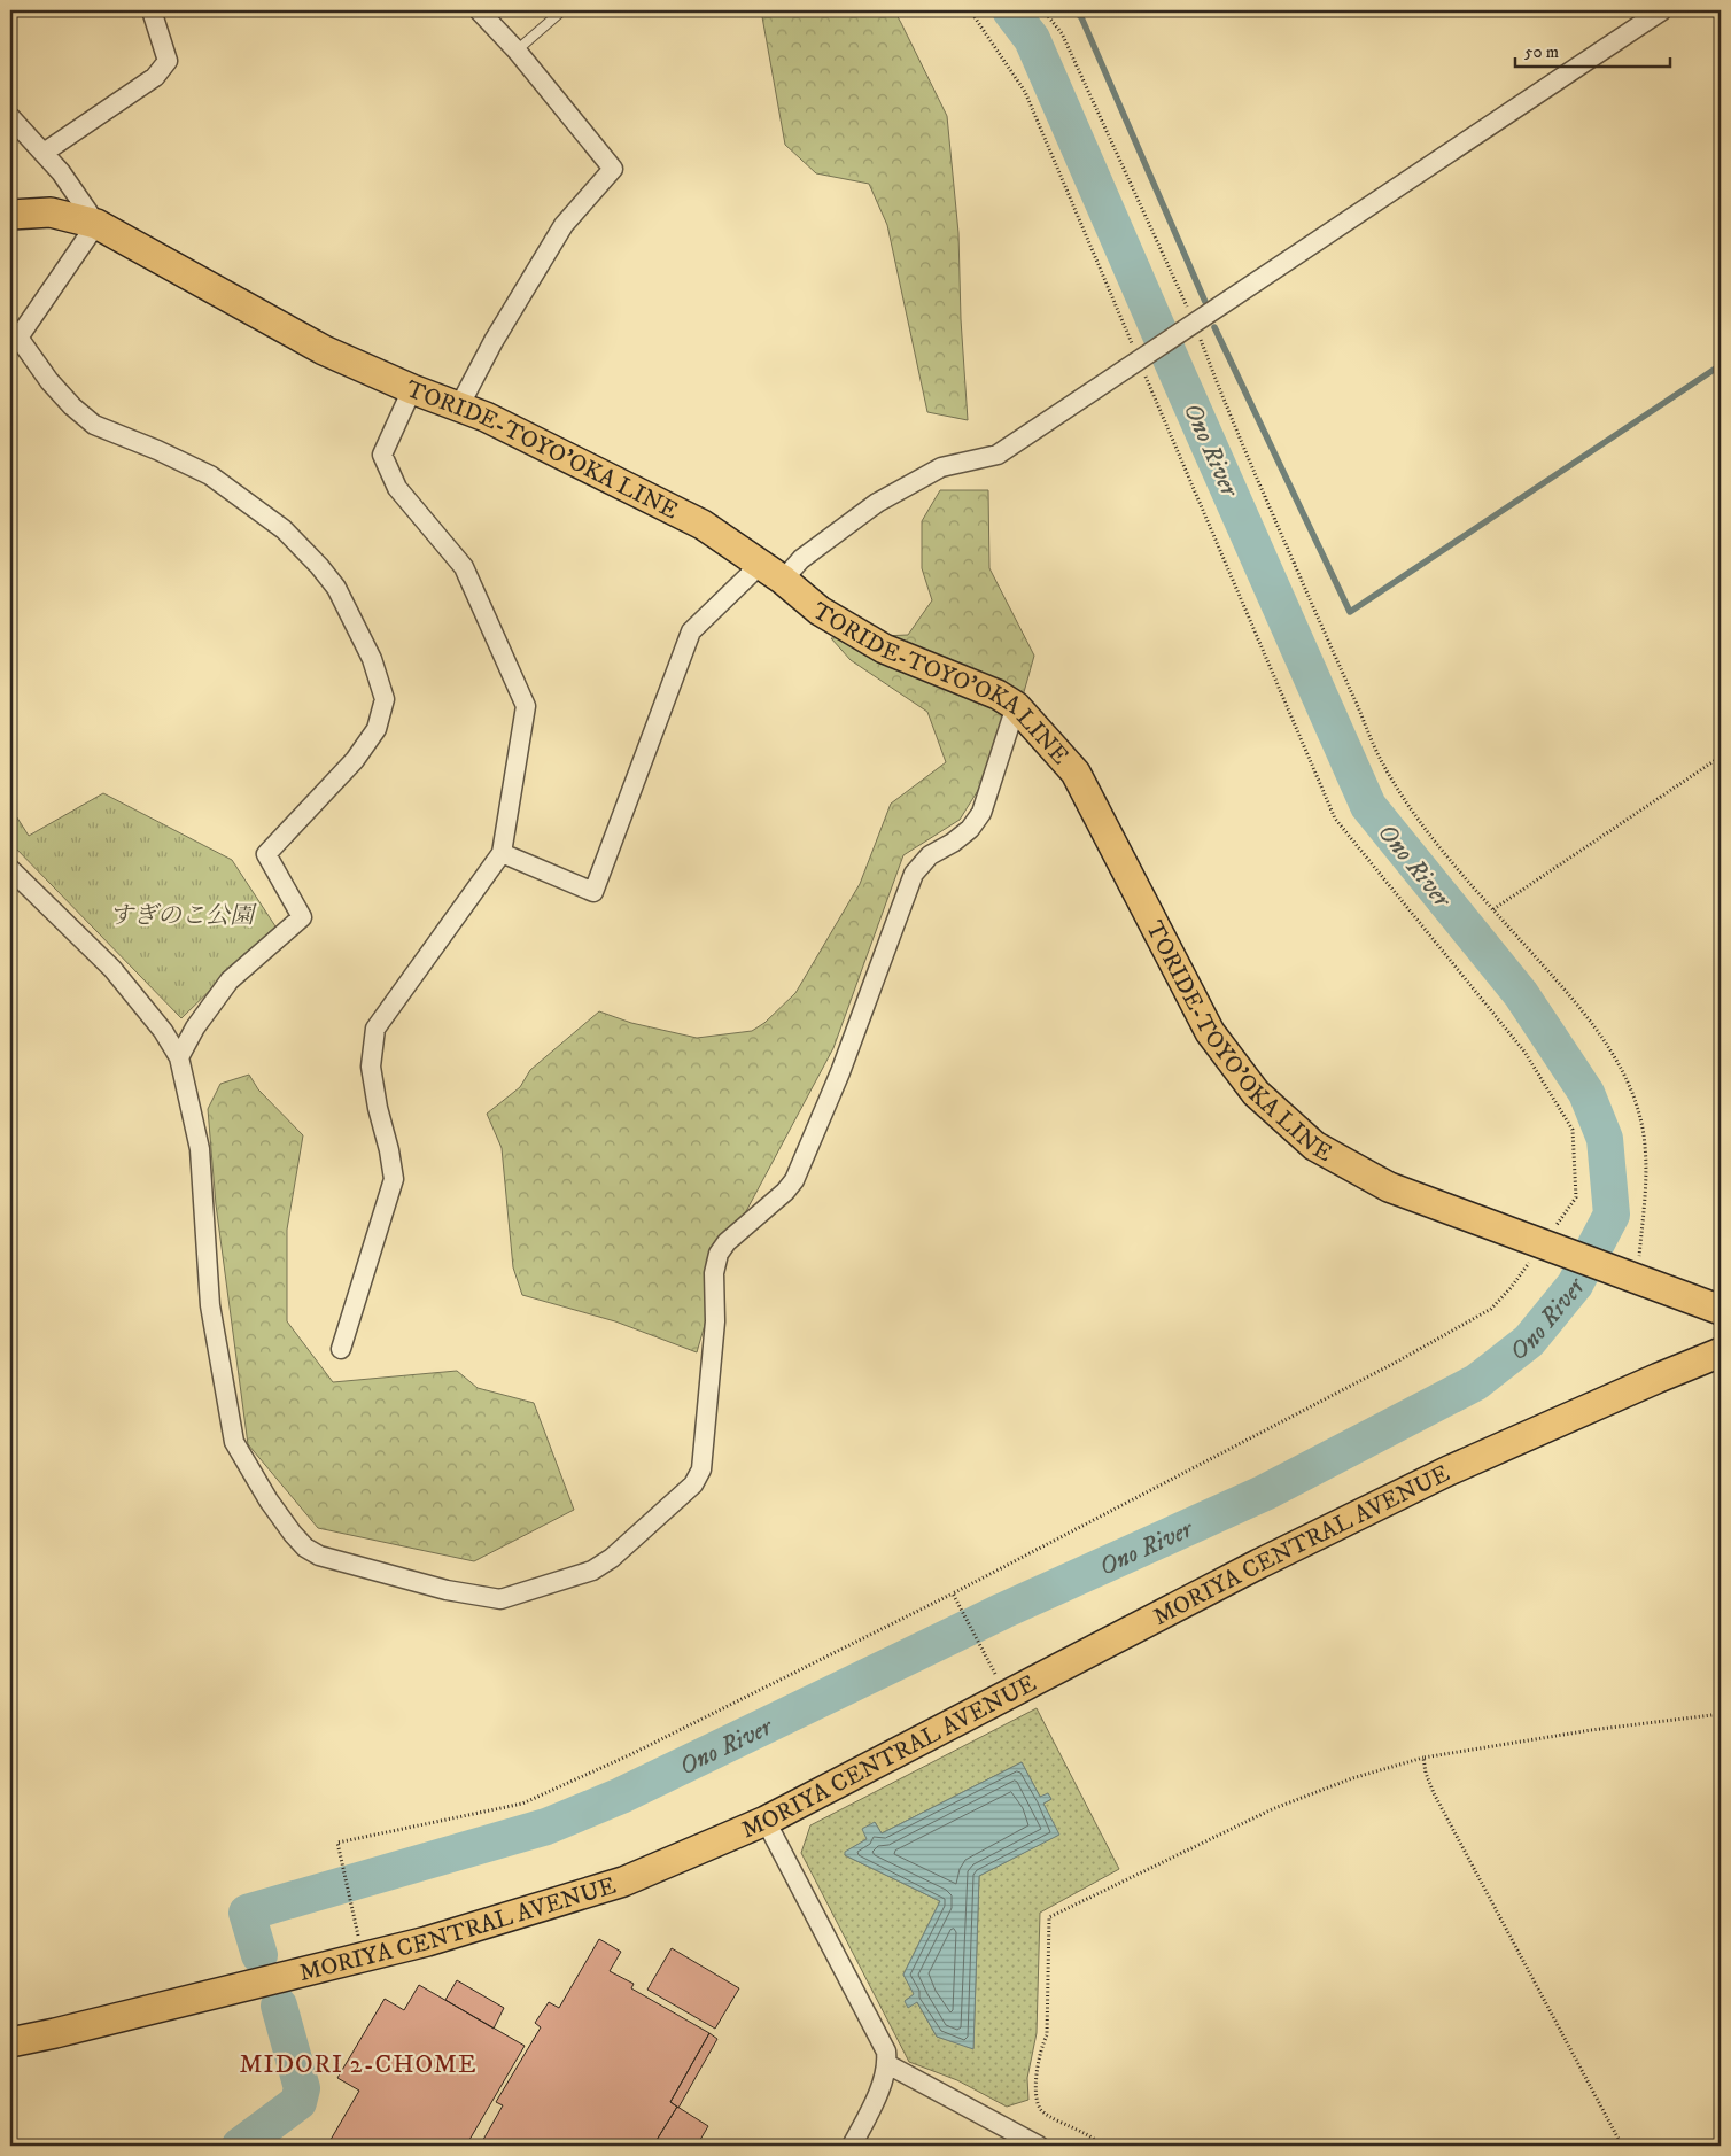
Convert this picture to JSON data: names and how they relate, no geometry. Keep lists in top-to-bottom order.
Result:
{
  "streets": {
    "main road": ["TORIDE-TOYO'OKA LINE", "MORIYA CENTRAL AVENUE"]
  },
  "districts": ["MIDORI 2-CHOME"],
  "water": ["Ono River"],
  "parks": ["すぎのこ公園"],
  "scale_bar": "50 m"
}
